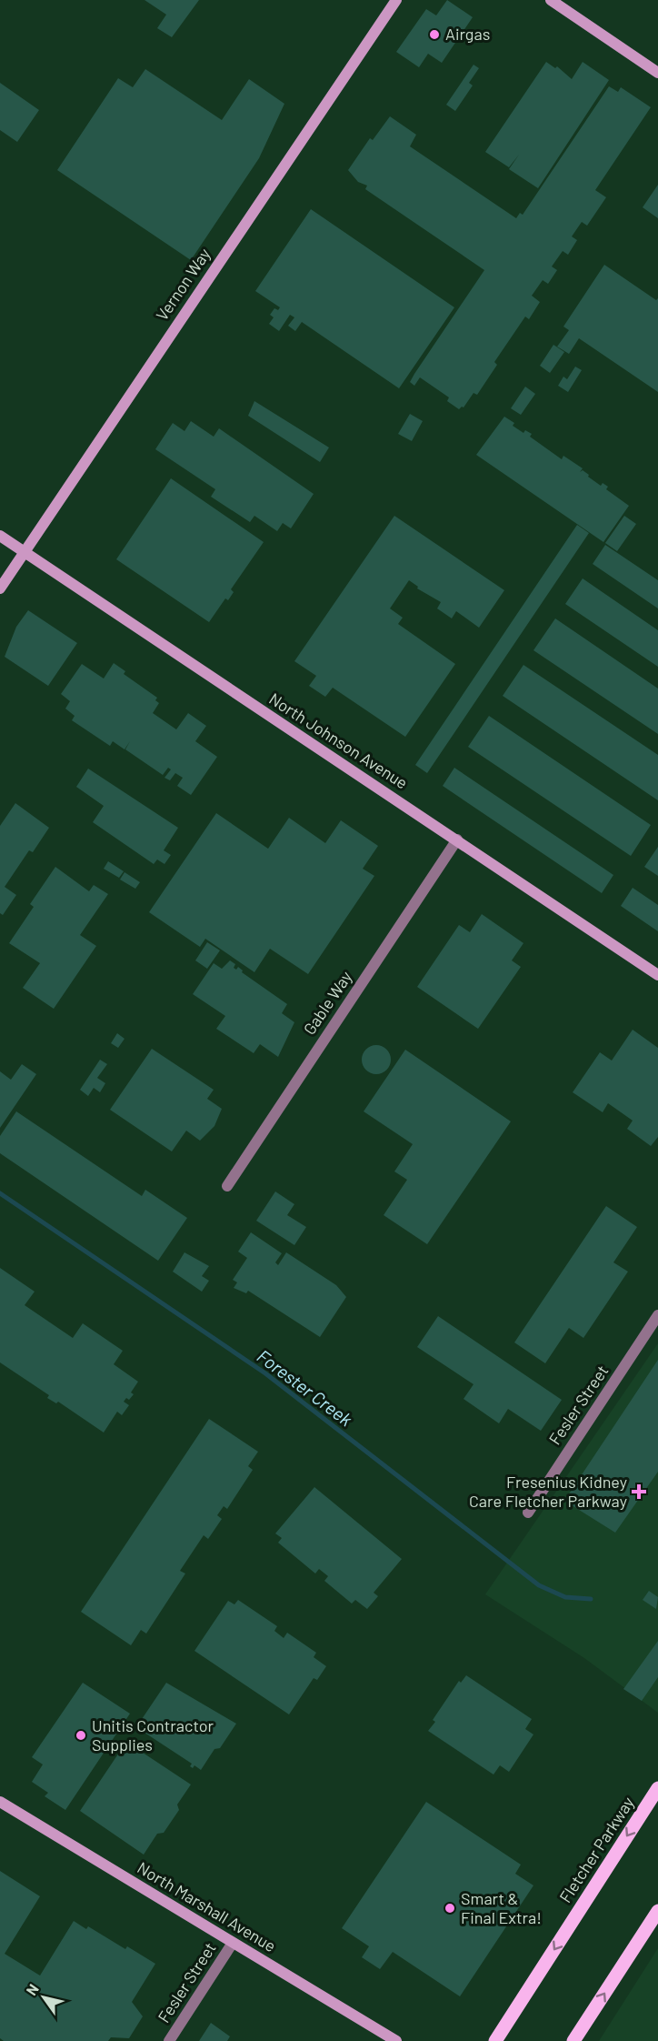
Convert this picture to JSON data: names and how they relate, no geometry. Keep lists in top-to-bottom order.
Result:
{
  "streets": {
    "main road": [
      "Vernon Way",
      "North Johnson Avenue",
      "Fletcher Parkway",
      "North Marshall Avenue"
    ],
    "street": ["Gable Way", "Fesler Street"]
  },
  "crossings": [
    ["Vernon Way", "North Johnson Avenue"],
    ["North Johnson Avenue", "Gable Way"],
    ["Fesler Street", "North Marshall Avenue"]
  ],
  "water": ["Forester Creek"],
  "places": {
    "other": ["Airgas", "Unitis Contractor Supplies", "Smart & Final Extra!"],
    "health": ["Fresenius Kidney Care Fletcher Parkway"]
  },
  "north": "top left"
}
